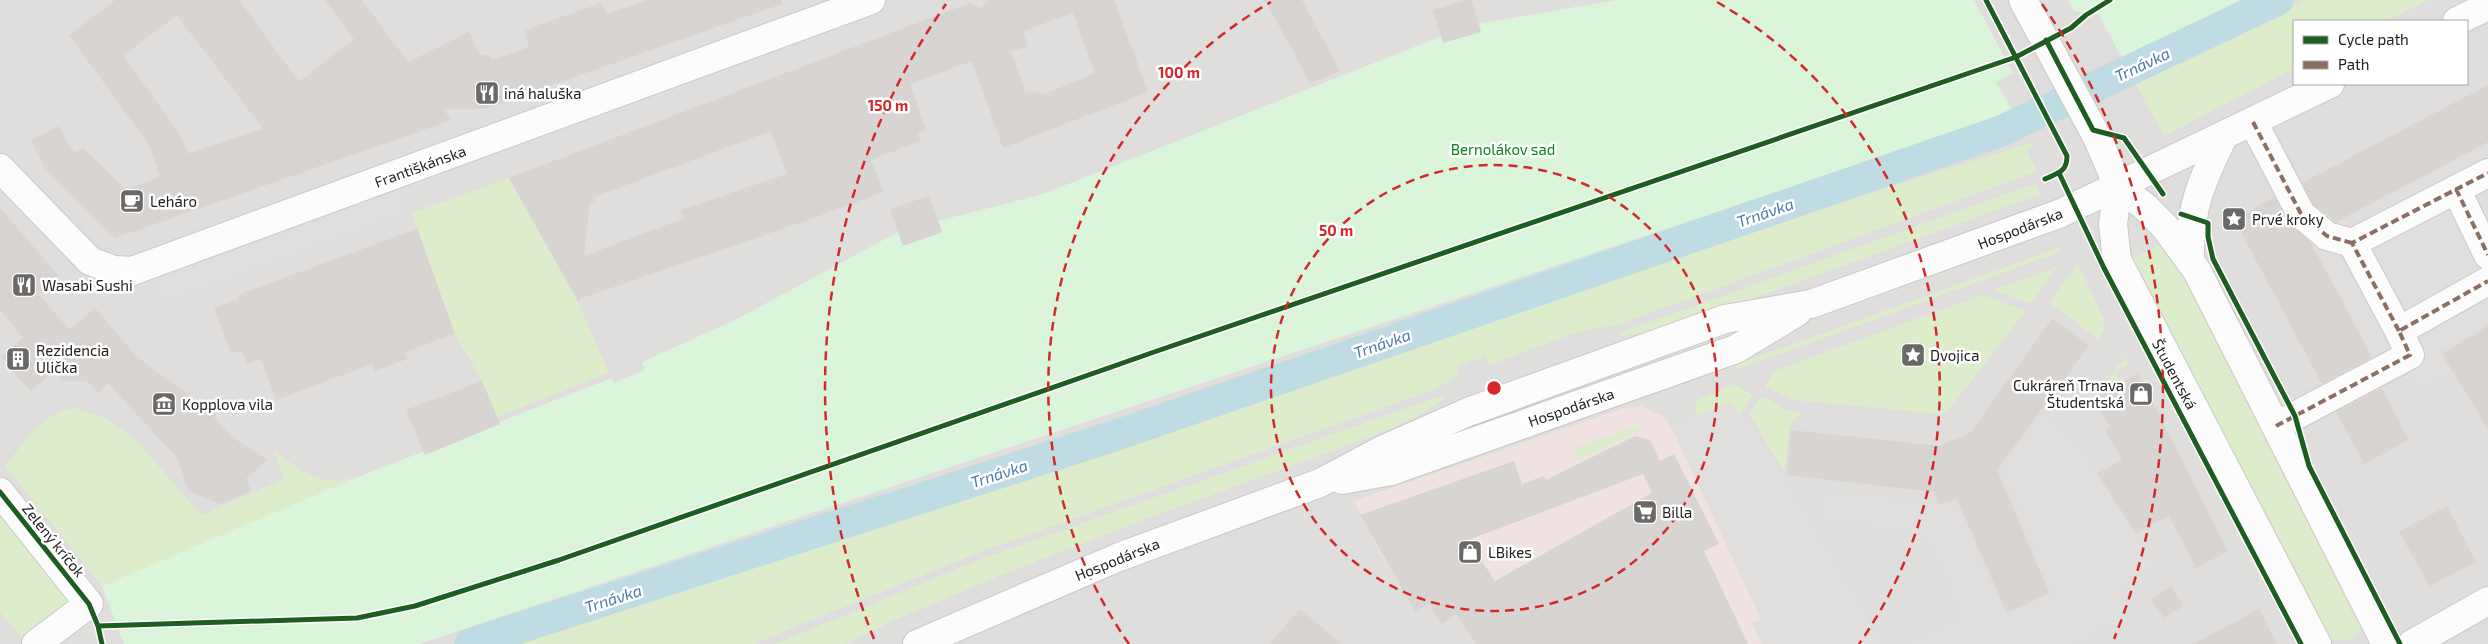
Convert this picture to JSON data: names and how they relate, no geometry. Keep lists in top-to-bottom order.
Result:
{
  "streets": {
    "street": [
      "Františkánska",
      "Hospodárska",
      "Študentská",
      "Zelený kríčok"
    ]
  },
  "crossings": [
    ["Hospodárska", "Študentská"]
  ],
  "water": ["Trnávka"],
  "parks": ["Bernolákov sad"],
  "places": {
    "restaurant": ["iná haluška", "Wasabi Sushi"],
    "cafe": ["Leháro"],
    "place": ["Prvé kroky", "Dvojica"],
    "building": ["Rezidencia Ulička"],
    "shop": ["Cukráreň Trnava Študentská", "LBikes"],
    "museum": ["Kopplova vila"],
    "supermarket": ["Billa"]
  },
  "legend": ["Cycle path", "Path"],
  "rings": ["100 m", "150 m", "50 m"]
}
